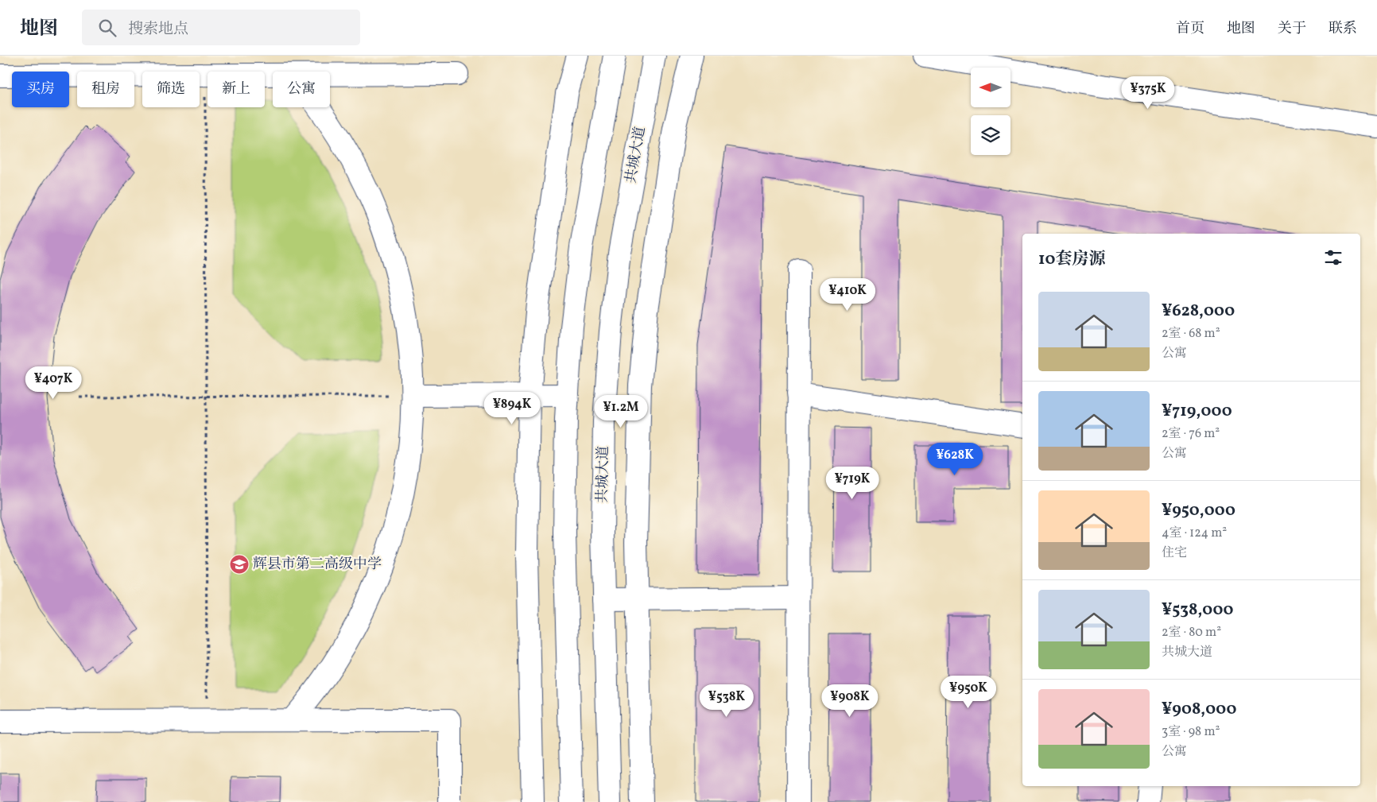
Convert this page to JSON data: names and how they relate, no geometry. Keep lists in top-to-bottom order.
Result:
{
  "streets": {
    "street": ["共城大道"]
  },
  "places": {
    "school or university": ["辉县市第二高级中学"]
  },
  "north": "left",
  "page": {
    "header": "地图",
    "search": "搜索地点",
    "nav": [
      "首页",
      "地图",
      "关于",
      "联系"
    ],
    "chip": [
      "买房",
      "租房",
      "筛选",
      "新上",
      "公寓"
    ],
    "price": [
      "¥375K",
      "¥410K",
      "¥407K",
      "¥894K",
      "¥1.2M",
      "¥628K",
      "¥719K",
      "¥950K",
      "¥538K",
      "¥908K"
    ],
    "heading": "10套房源",
    "list": [
      {
        "name": "¥628,000",
        "note": "2室 · 68 m² · 公寓"
      },
      {
        "name": "¥719,000",
        "note": "2室 · 76 m² · 公寓"
      },
      {
        "name": "¥950,000",
        "note": "4室 · 124 m² · 住宅"
      },
      {
        "name": "¥538,000",
        "note": "2室 · 80 m² · 共城大道"
      },
      {
        "name": "¥908,000",
        "note": "3室 · 98 m² · 公寓"
      }
    ]
  }
}
